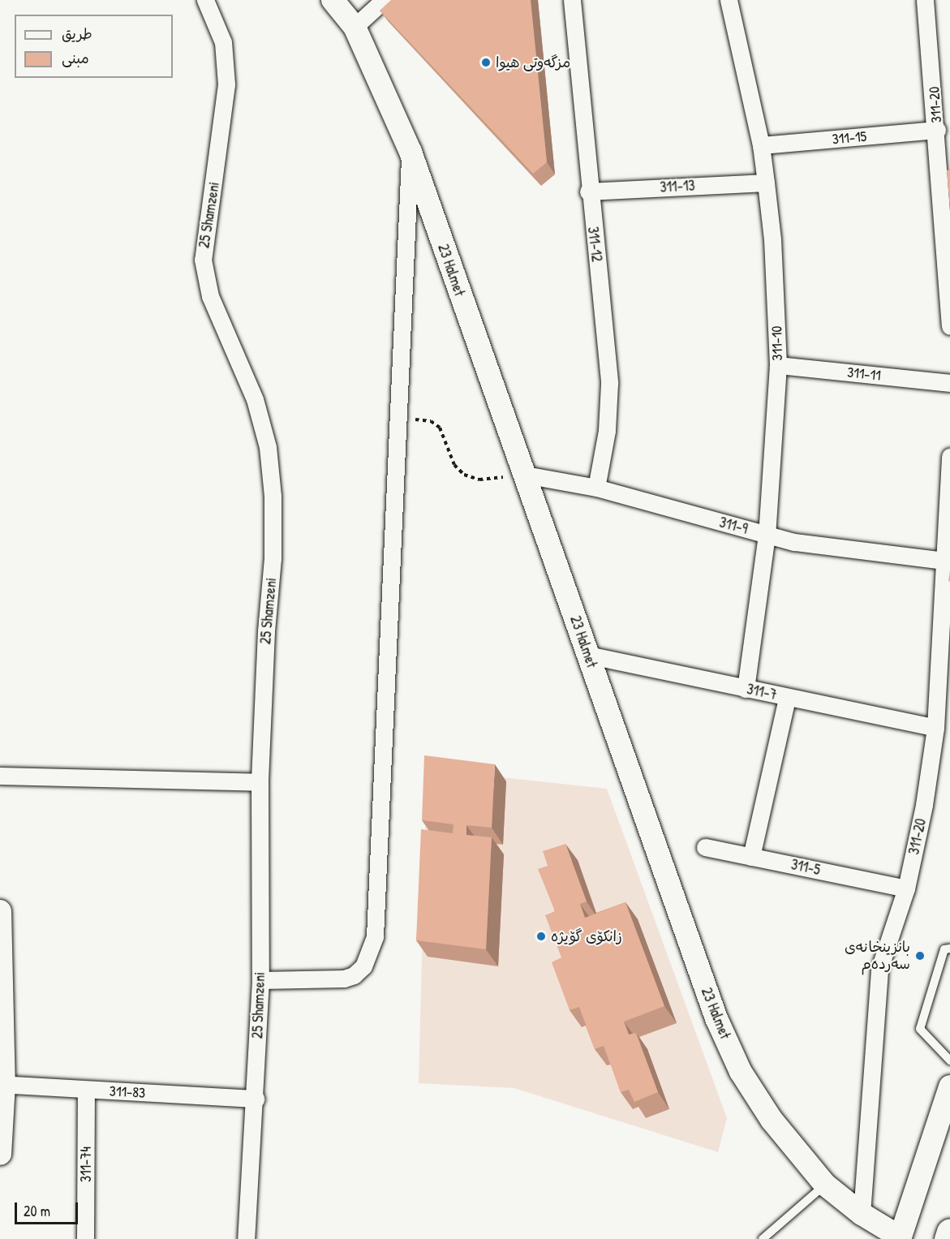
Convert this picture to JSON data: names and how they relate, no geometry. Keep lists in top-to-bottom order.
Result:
{
  "streets": {
    "street": [
      "311-20",
      "311-15",
      "311-13",
      "25 Shamzeni",
      "311-12",
      "23 Halmet",
      "311-10",
      "311-11",
      "311-9",
      "311-7",
      "311-5",
      "311-83",
      "311-74"
    ]
  },
  "crossings": [
    ["311-20", "311-15"],
    ["311-20", "23 Halmet"],
    ["311-20", "311-9"],
    ["311-20", "311-7"],
    ["311-20", "311-5"],
    ["311-15", "311-10"],
    ["311-13", "311-12"],
    ["311-13", "311-10"],
    ["25 Shamzeni", "311-83"],
    ["311-12", "311-9"],
    ["23 Halmet", "311-9"],
    ["23 Halmet", "311-7"],
    ["311-10", "311-11"],
    ["311-10", "311-9"],
    ["311-10", "311-7"],
    ["311-83", "311-74"]
  ],
  "places": ["مزگەوتی هیوا", "زانکۆی گۆیژە", "بانزینخانەی سەردەم"],
  "legend": ["طريق", "مبنى"],
  "scale_bar": "20 m"
}
